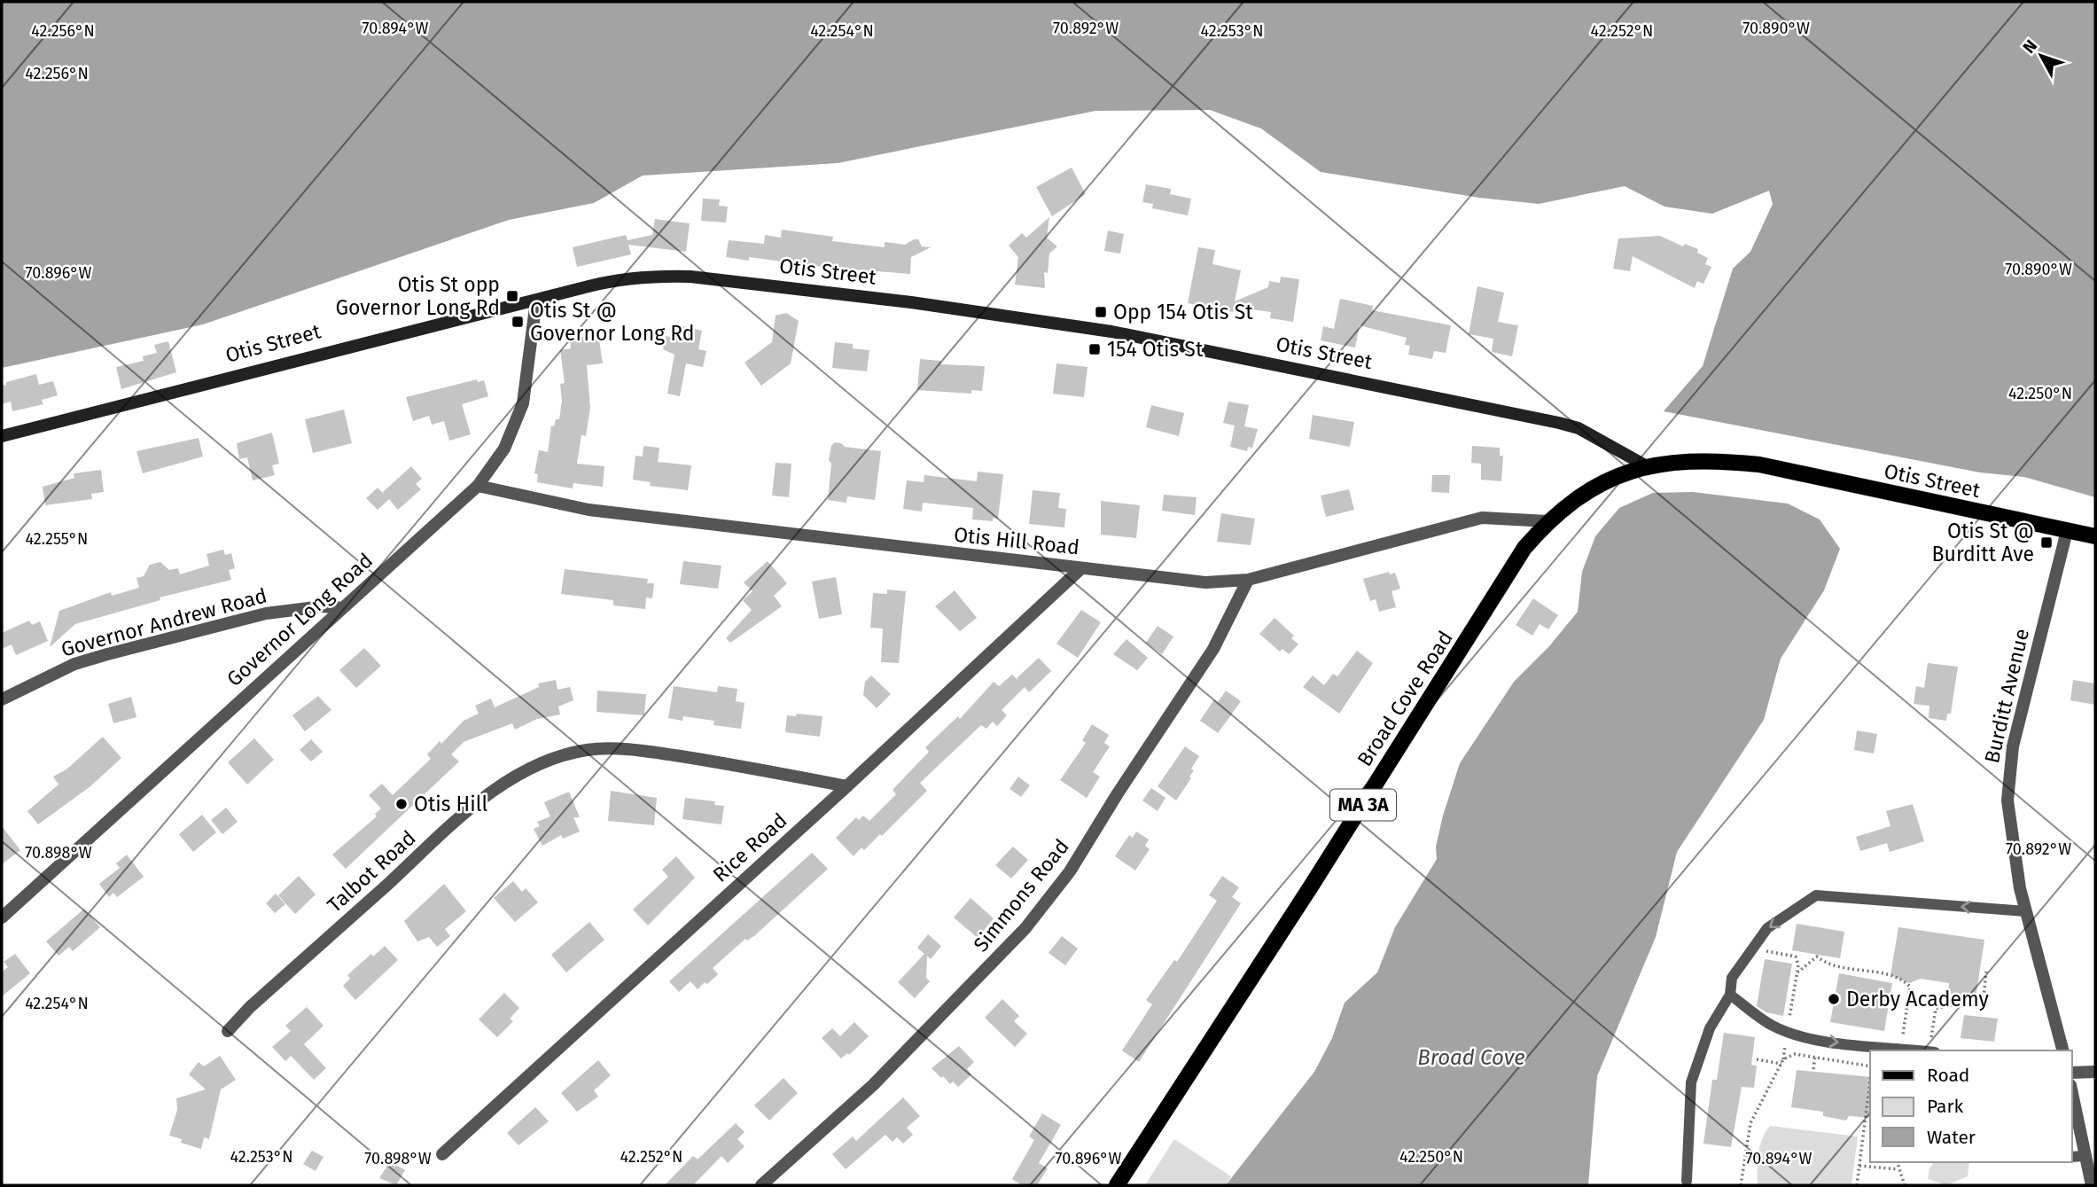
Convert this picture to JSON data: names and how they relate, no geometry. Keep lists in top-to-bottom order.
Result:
{
  "streets": {
    "main road": ["Otis Street", "Broad Cove Road", "MA 3A"],
    "street": [
      "Otis Hill Road",
      "Governor Long Road",
      "Governor Andrew Road",
      "Burditt Avenue",
      "Rice Road",
      "Talbot Road",
      "Simmons Road"
    ]
  },
  "crossings": [
    ["Otis Street", "Governor Long Road"],
    ["Otis Street", "Burditt Avenue"],
    ["Otis Street", "Broad Cove Road"],
    ["Otis Hill Road", "Governor Long Road"],
    ["Otis Hill Road", "Broad Cove Road"],
    ["Otis Hill Road", "Rice Road"],
    ["Otis Hill Road", "Simmons Road"],
    ["Governor Long Road", "Governor Andrew Road"],
    ["Rice Road", "Talbot Road"]
  ],
  "water": ["Broad Cove"],
  "places": {
    "transit": [
      "Otis St opp Governor Long Rd",
      "Opp 154 Otis St",
      "Otis St @ Governor Long Rd",
      "154 Otis St",
      "Otis St @ Burditt Ave"
    ],
    "other": ["Otis Hill", "Derby Academy"]
  },
  "legend": ["Road", "Park", "Water"],
  "north": "top left",
  "coordinates": [
    "70.894°W",
    "70.892°W",
    "70.890°W",
    "42.256°N",
    "42.254°N",
    "42.253°N",
    "42.252°N",
    "70.896°W",
    "42.250°N",
    "42.255°N",
    "70.898°W"
  ]
}
